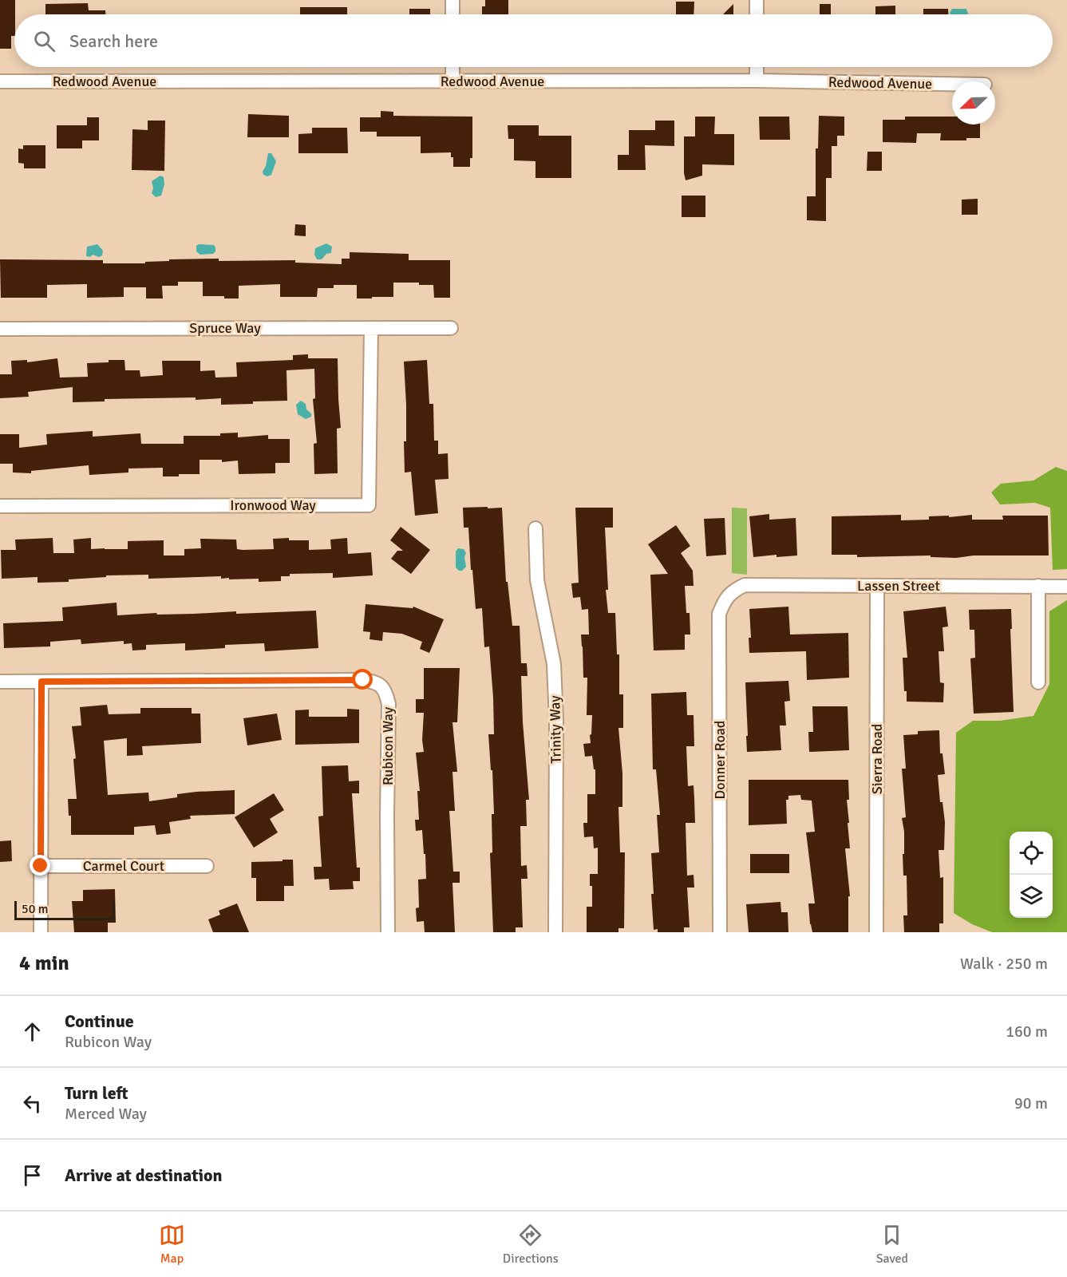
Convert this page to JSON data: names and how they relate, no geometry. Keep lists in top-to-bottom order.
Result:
{
  "streets": {
    "street": [
      "Redwood Avenue",
      "Spruce Way",
      "Ironwood Way",
      "Lassen Street",
      "Trinity Way",
      "Rubicon Way",
      "Sierra Road",
      "Donner Road",
      "Carmel Court"
    ]
  },
  "crossings": [
    ["Spruce Way", "Ironwood Way"],
    ["Lassen Street", "Sierra Road"],
    ["Lassen Street", "Donner Road"]
  ],
  "scale_bar": "50 m",
  "north": "bottom left",
  "page": {
    "search": "Search here",
    "scale": "50 m",
    "heading": ["4 min", "Walk · 250 m"],
    "list": [
      ["Continue", "Rubicon Way", "160 m"],
      ["Turn left", "Merced Way", "90 m"],
      "Arrive at destination"
    ],
    "nav": ["Map", "Directions", "Saved"]
  }
}
